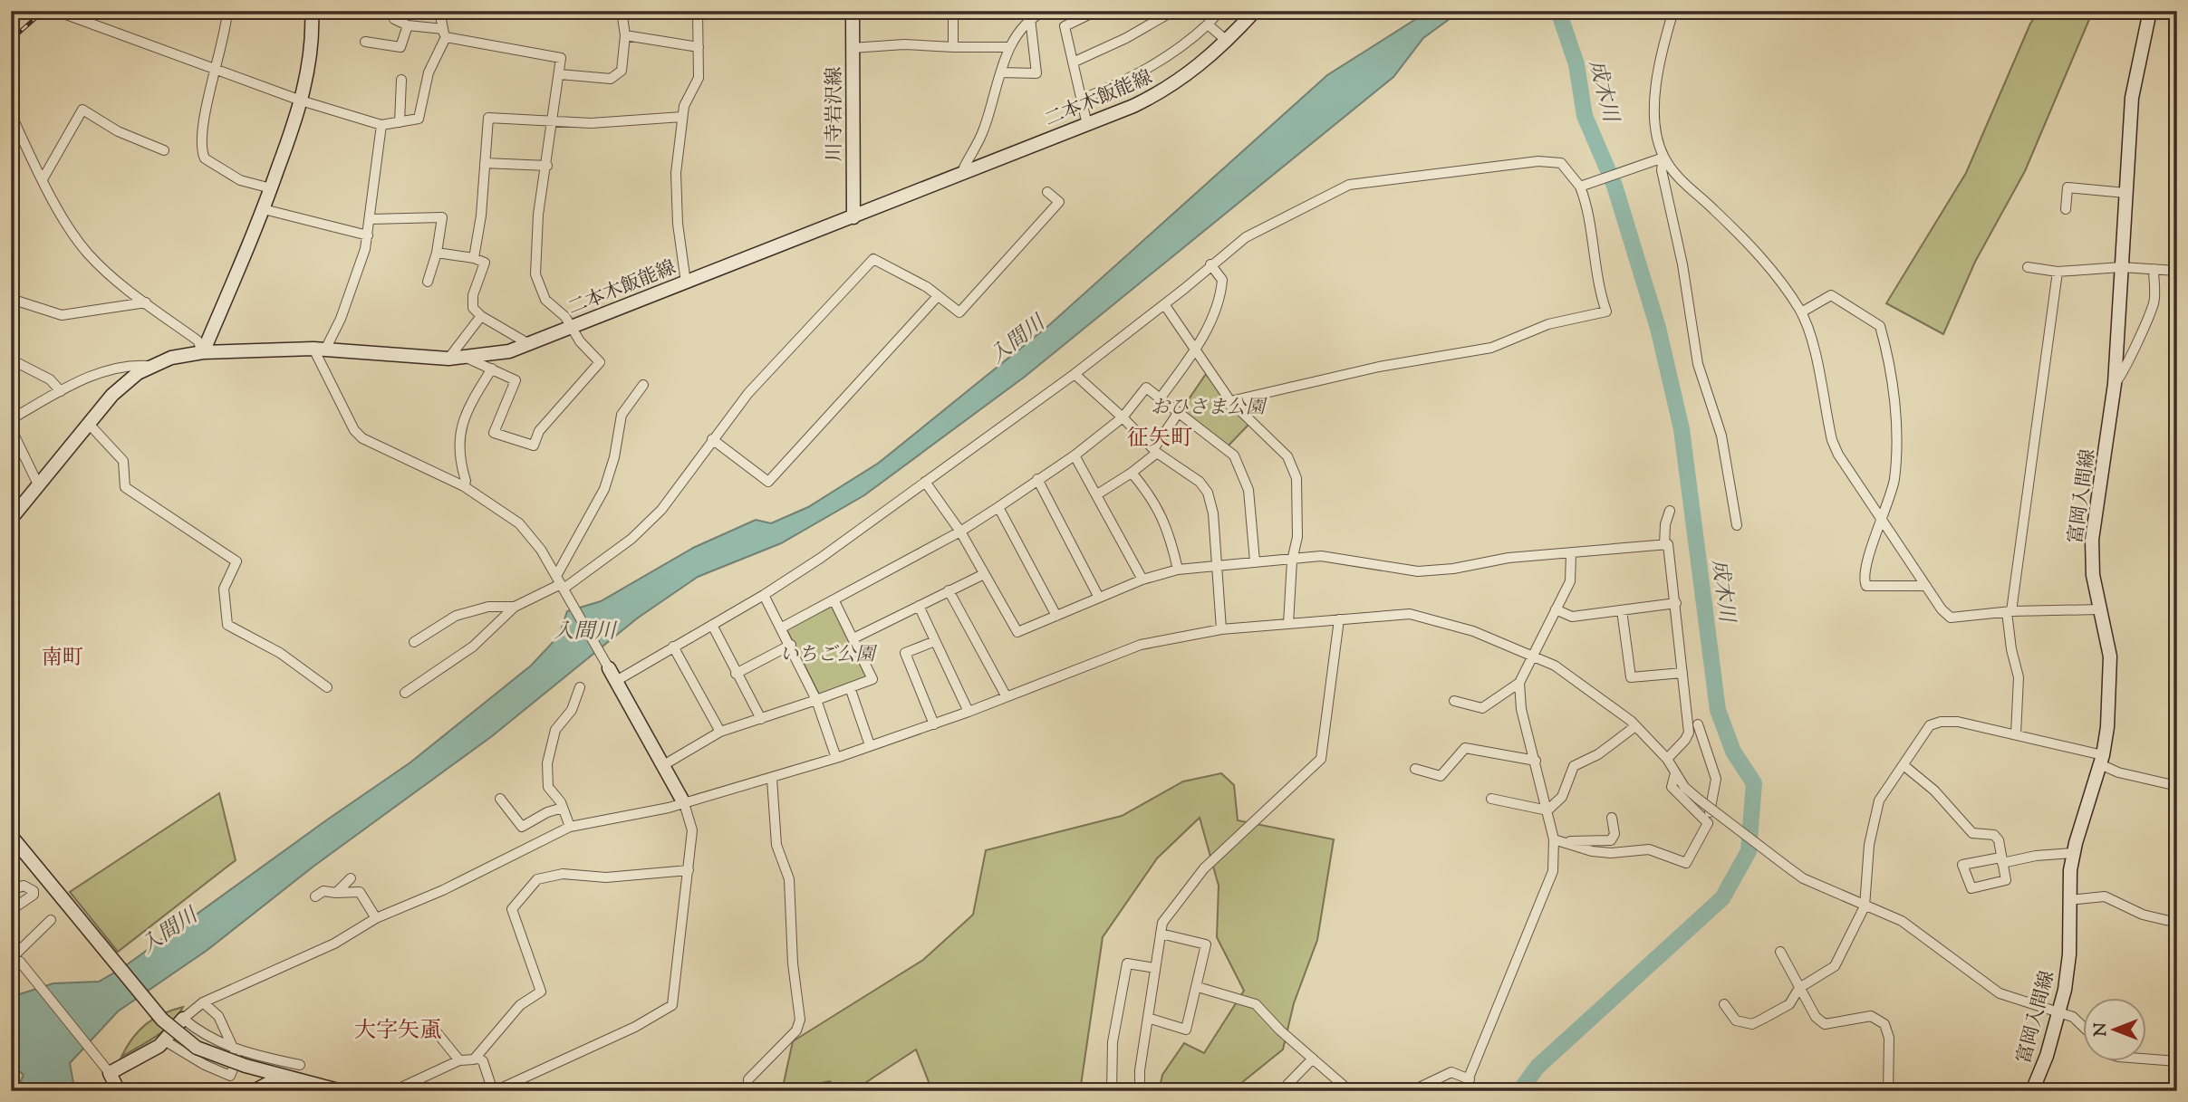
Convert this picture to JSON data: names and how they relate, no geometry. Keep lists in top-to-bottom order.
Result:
{
  "streets": {
    "main road": ["二本木飯能線", "川寺岩沢線", "富岡入間線"]
  },
  "crossings": [
    ["二本木飯能線", "川寺岩沢線"]
  ],
  "districts": ["征矢町", "南町", "大字矢颪"],
  "water": ["成木川", "入間川"],
  "parks": ["おひさま公園", "いちご公園"],
  "north": "left"
}
